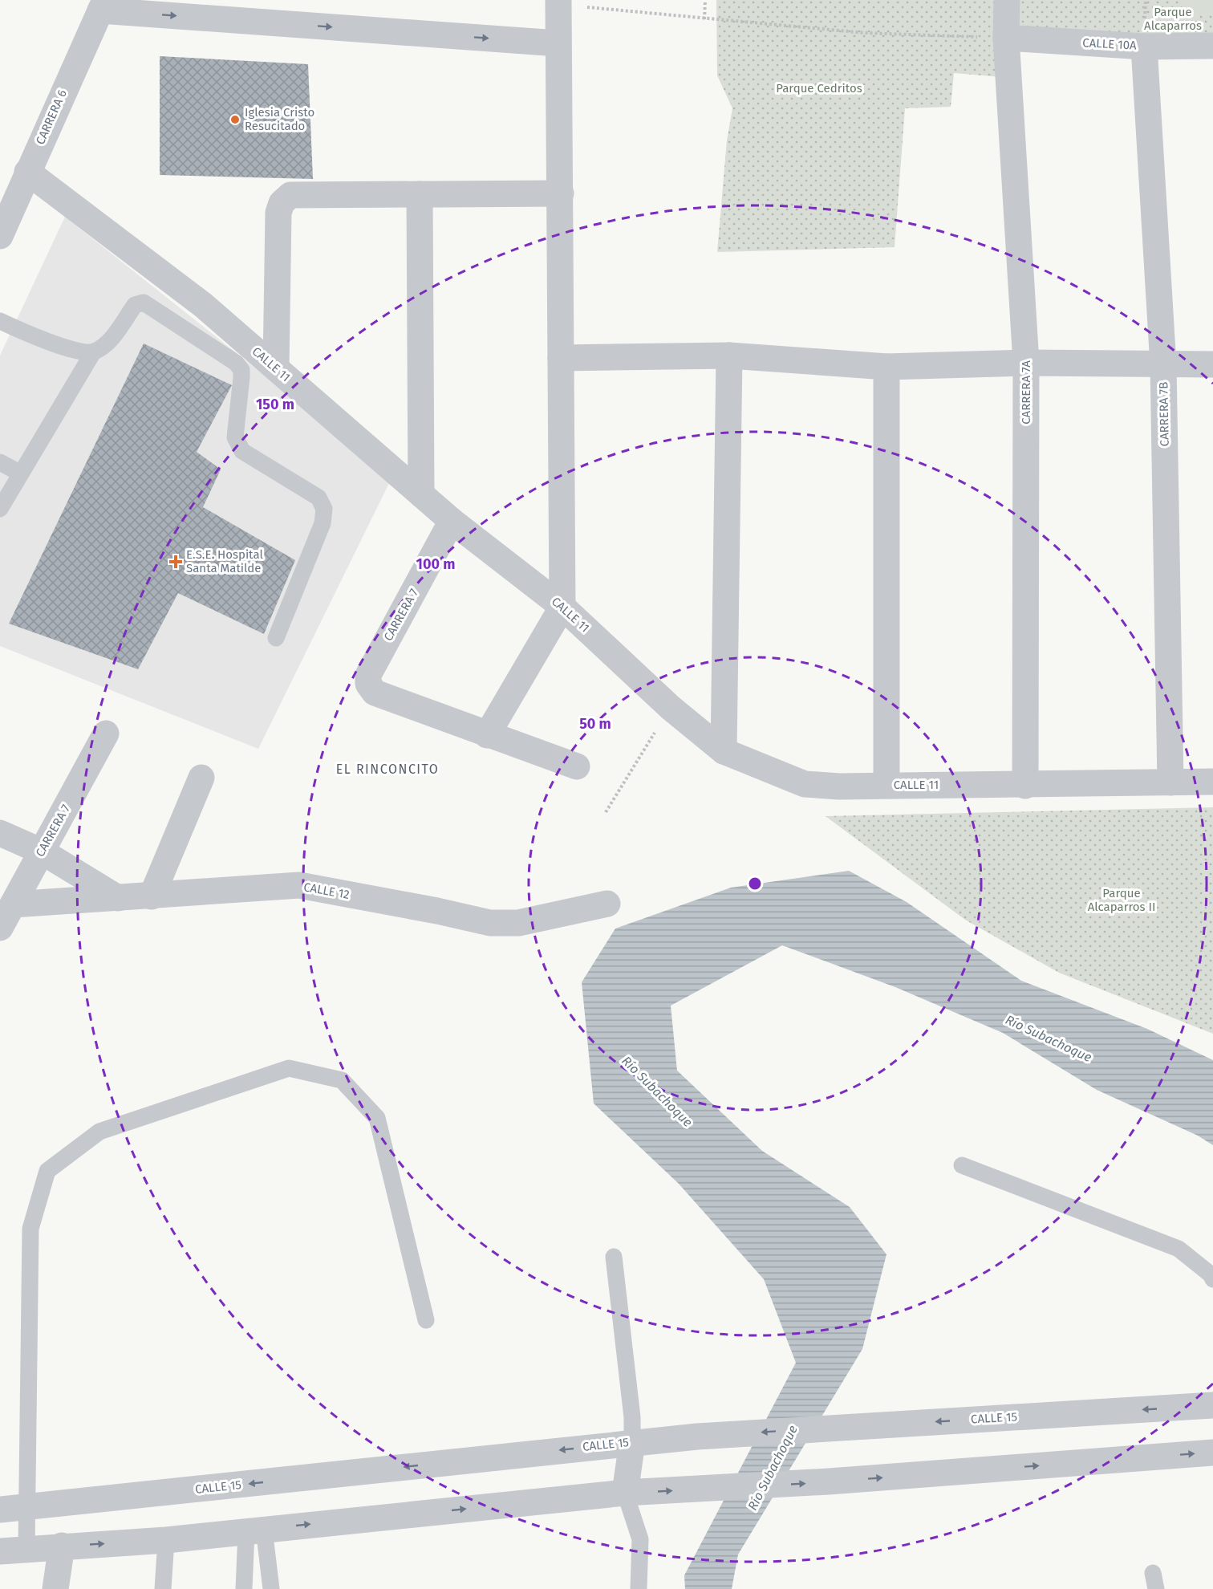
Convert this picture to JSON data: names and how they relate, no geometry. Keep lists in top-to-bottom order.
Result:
{
  "streets": {
    "street": [
      "CALLE 10A",
      "CARRERA 6",
      "CALLE 11",
      "CARRERA 7A",
      "CARRERA 7B",
      "CARRERA 7",
      "CALLE 12",
      "CALLE 15"
    ]
  },
  "crossings": [
    ["CALLE 10A", "CARRERA 7A"],
    ["CALLE 10A", "CARRERA 7B"],
    ["CARRERA 6", "CALLE 11"],
    ["CALLE 11", "CARRERA 7A"],
    ["CALLE 11", "CARRERA 7B"],
    ["CALLE 11", "CARRERA 7"],
    ["CARRERA 7", "CALLE 12"]
  ],
  "districts": ["EL RINCONCITO"],
  "water": ["Río Subachoque"],
  "parks": ["Parque Alcaparros", "Parque Cedritos", "Parque Alcaparros II"],
  "places": {
    "other": ["Iglesia Cristo Resucitado"],
    "health": ["E.S.E. Hospital Santa Matilde"]
  },
  "rings": ["150 m", "100 m", "50 m"]
}
